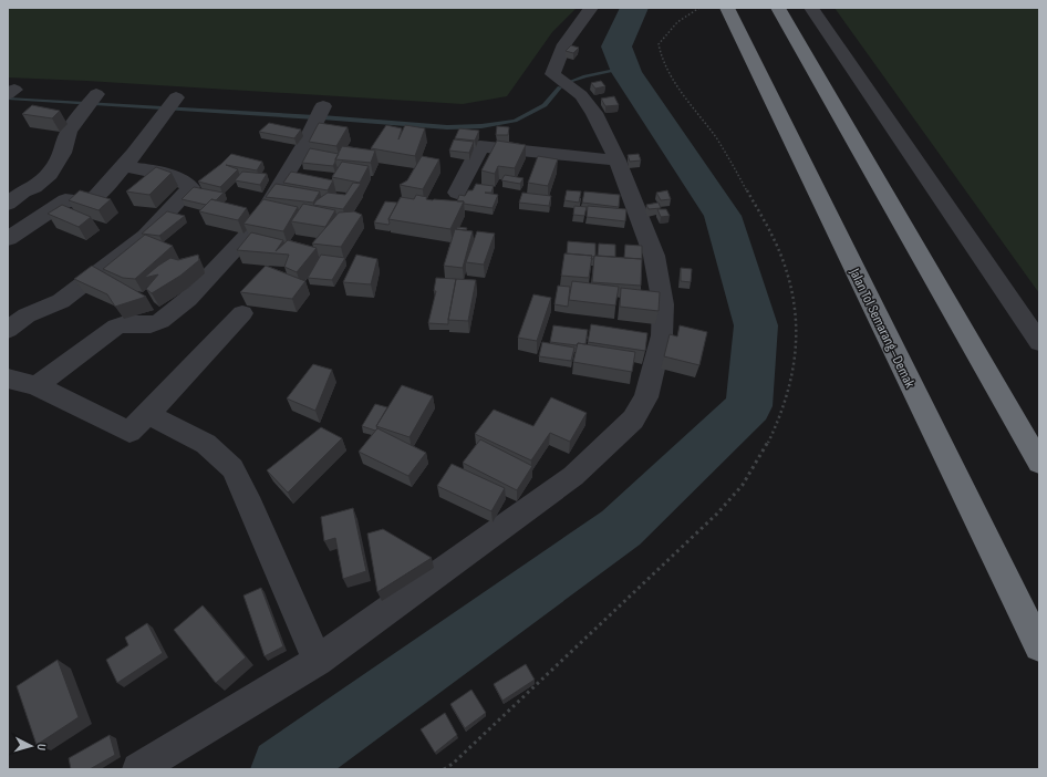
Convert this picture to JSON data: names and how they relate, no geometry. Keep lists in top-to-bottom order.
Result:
{
  "streets": {
    "highway": ["Jalan Tol Semarang–Demak"]
  },
  "north": "right"
}
